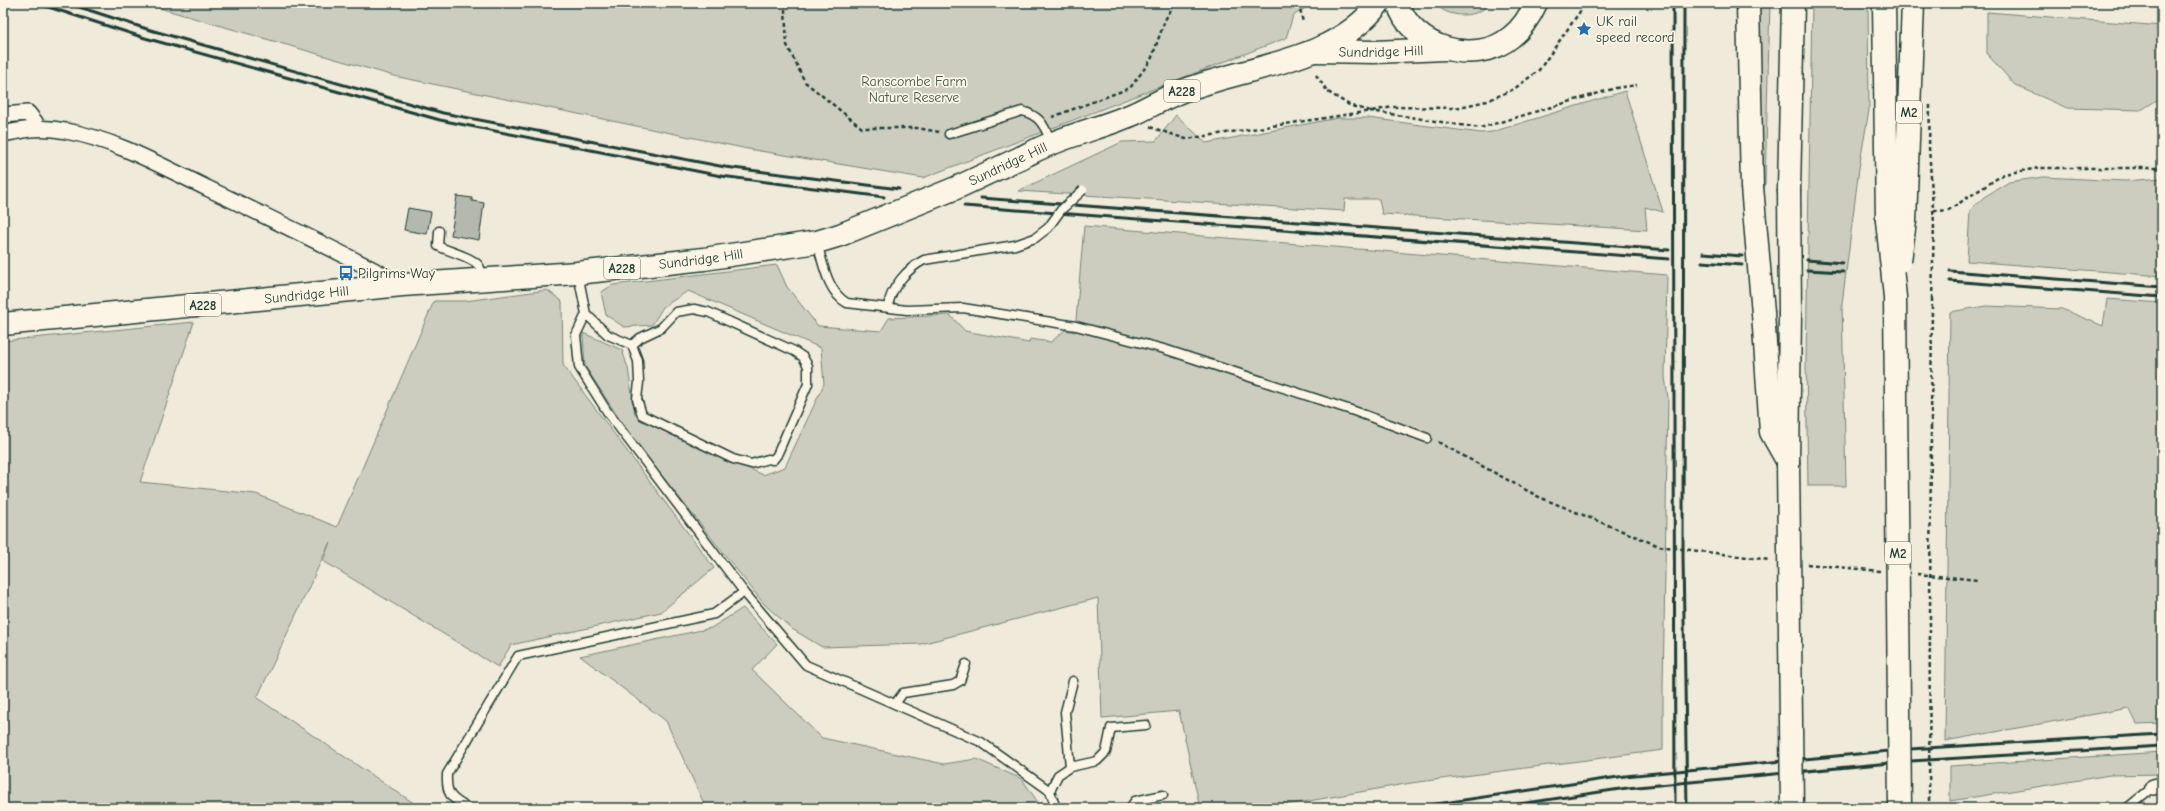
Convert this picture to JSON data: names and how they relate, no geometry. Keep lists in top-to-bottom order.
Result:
{
  "streets": {
    "highway": ["Sundridge Hill", "A228", "M2"]
  },
  "parks": ["Ranscombe Farm Nature Reserve"],
  "places": {
    "place": ["UK rail speed record"],
    "bus stop": ["Pilgrims Way"]
  }
}
